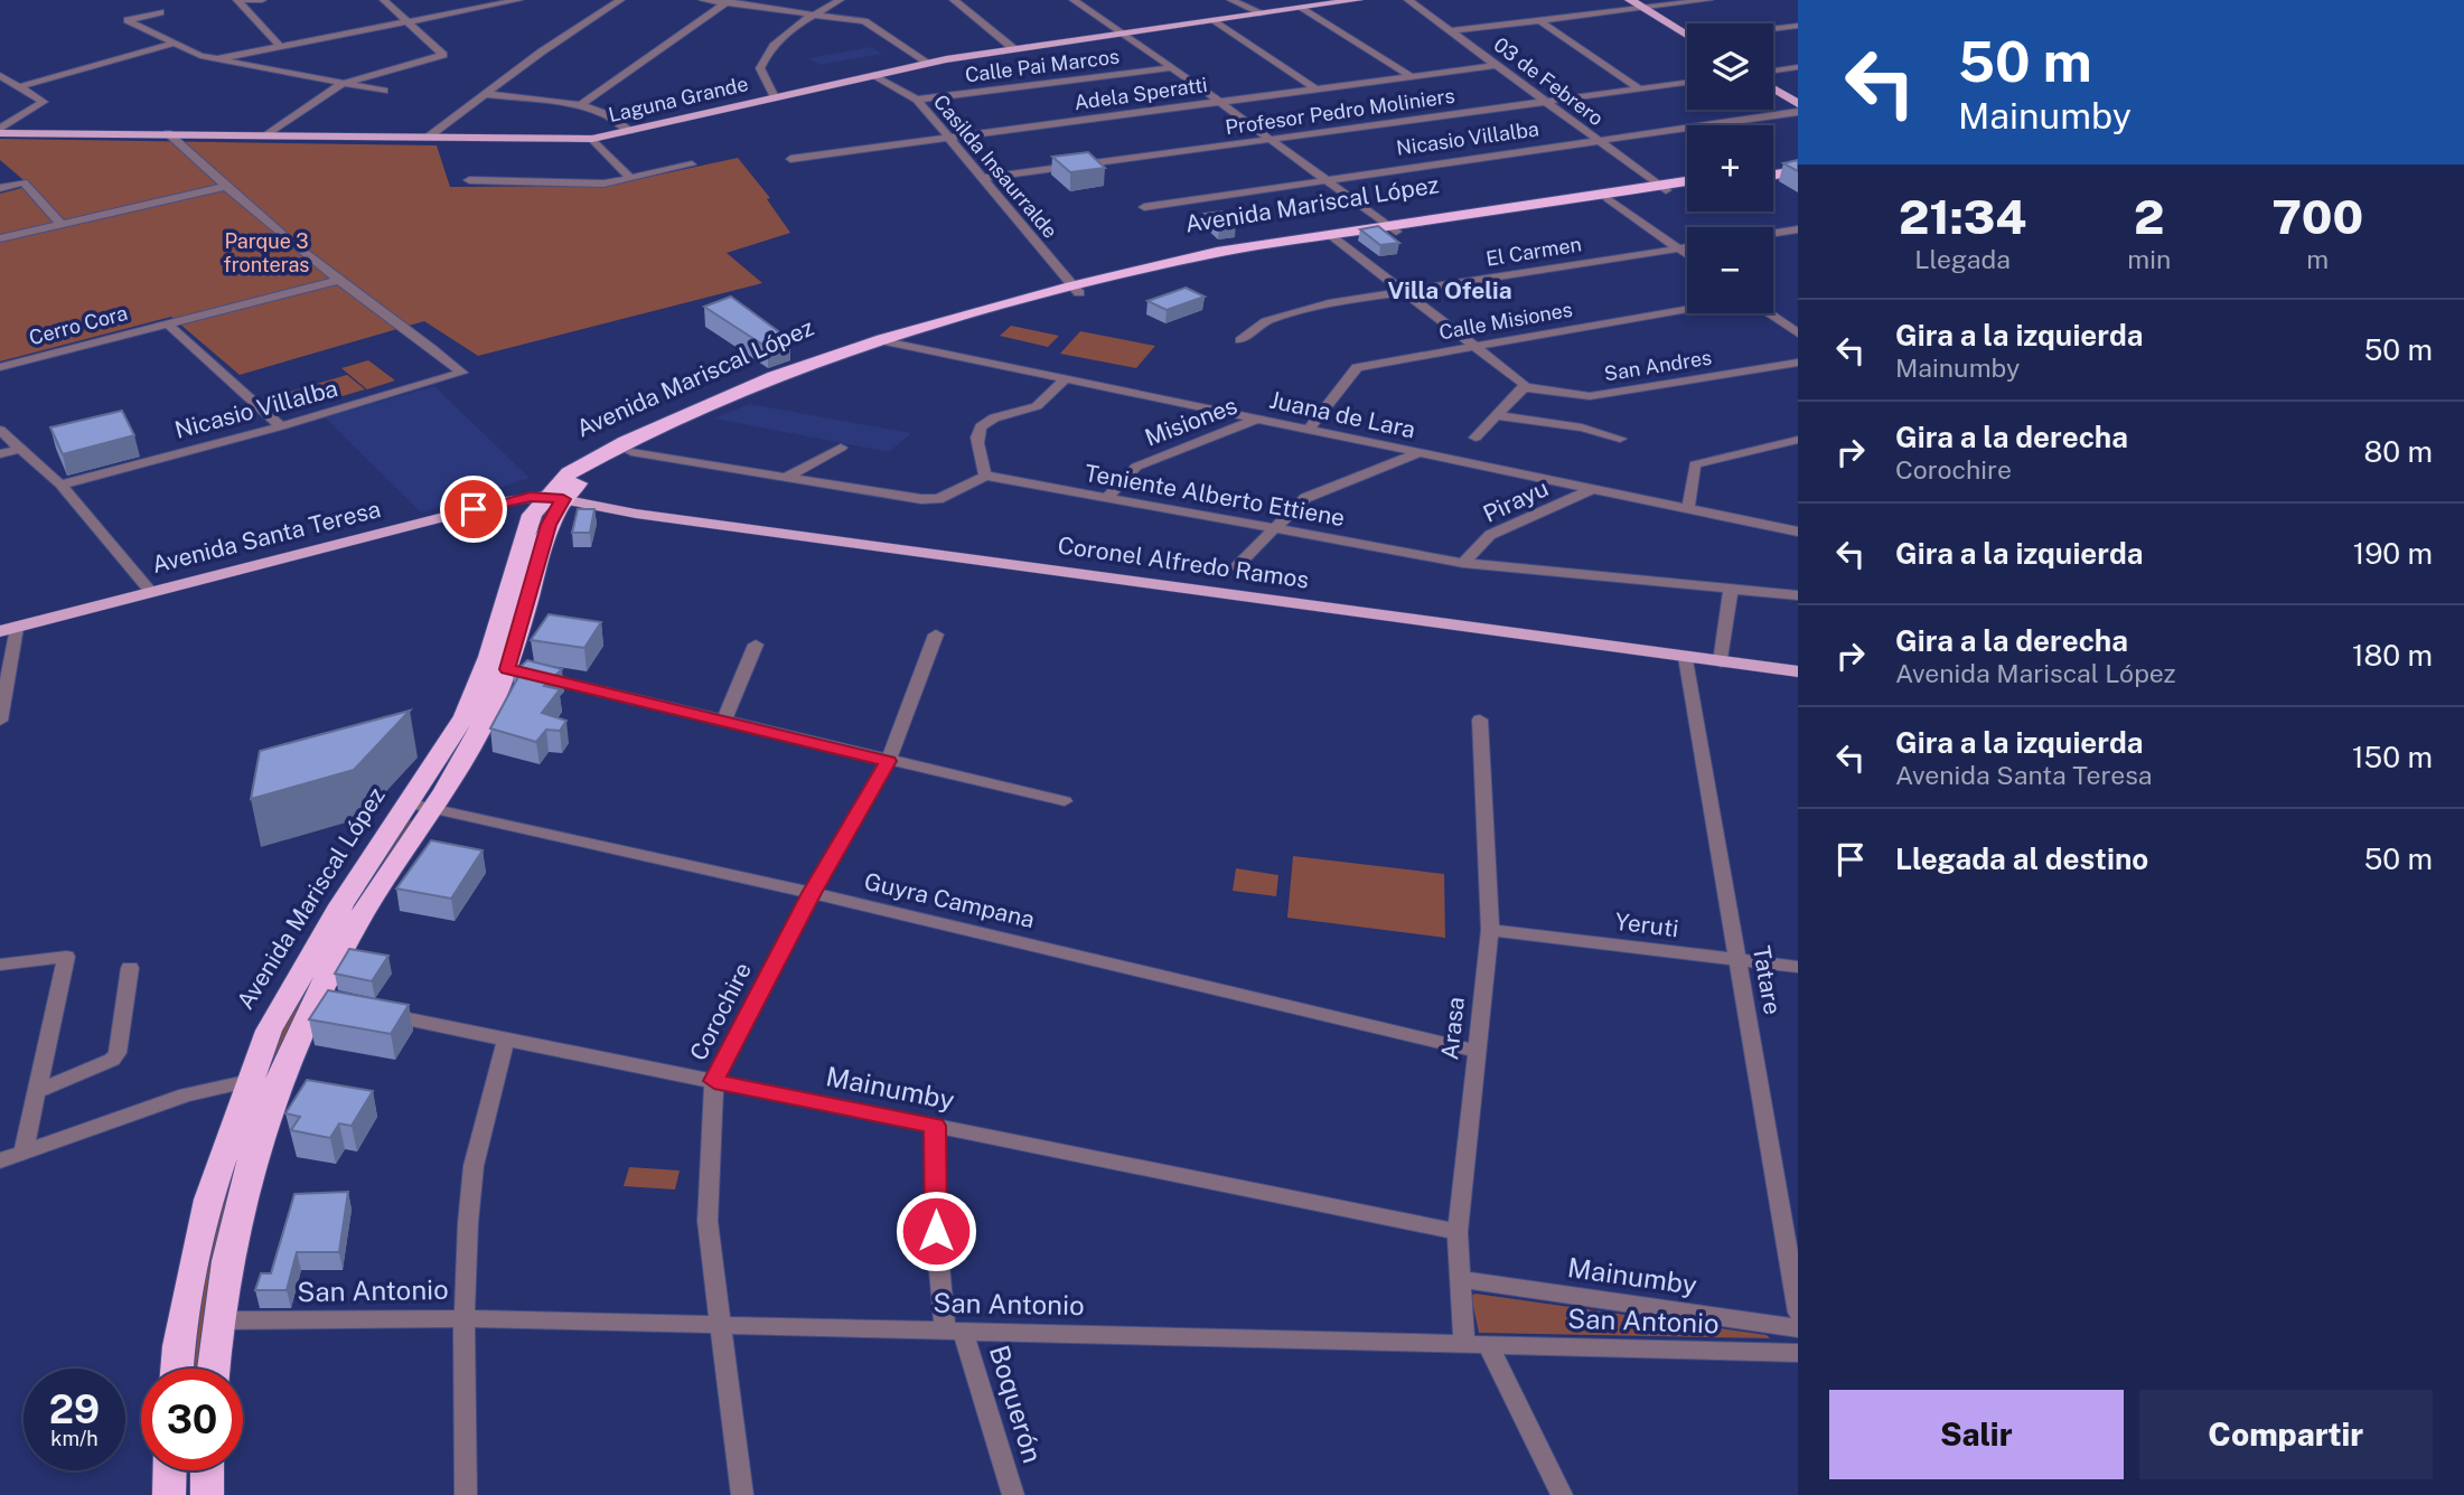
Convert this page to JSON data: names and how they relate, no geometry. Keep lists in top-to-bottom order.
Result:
{
  "streets": {
    "highway": ["Avenida Mariscal López"],
    "main road": ["Laguna Grande", "Avenida Santa Teresa", "Coronel Alfredo Ramos"],
    "street": [
      "Calle Pai Marcos",
      "03 de Febrero",
      "Adela Speratti",
      "Profesor Pedro Moliniers",
      "Nicasio Villalba",
      "Casilda Insaurralde",
      "El Carmen",
      "Calle Misiones",
      "Cerro Cora",
      "San Andres",
      "Juana de Lara",
      "Misiones",
      "Teniente Alberto Ettiene",
      "Pirayu",
      "Guyra Campana",
      "Yeruti",
      "Tatare",
      "Corochire",
      "Arasa",
      "Mainumby",
      "San Antonio",
      "Boquerón"
    ]
  },
  "crossings": [
    ["Calle Pai Marcos", "Casilda Insaurralde"],
    ["03 de Febrero", "Adela Speratti"],
    ["03 de Febrero", "Profesor Pedro Moliniers"],
    ["03 de Febrero", "Nicasio Villalba"],
    ["03 de Febrero", "Avenida Mariscal López"],
    ["Adela Speratti", "Casilda Insaurralde"],
    ["Laguna Grande", "Casilda Insaurralde"],
    ["Profesor Pedro Moliniers", "Casilda Insaurralde"],
    ["Nicasio Villalba", "Cerro Cora"],
    ["Casilda Insaurralde", "Avenida Mariscal López"],
    ["Avenida Mariscal López", "Juana de Lara"],
    ["Avenida Mariscal López", "Avenida Santa Teresa"],
    ["Avenida Mariscal López", "Coronel Alfredo Ramos"],
    ["Avenida Mariscal López", "Guyra Campana"],
    ["Avenida Mariscal López", "San Antonio"],
    ["Calle Misiones", "Juana de Lara"],
    ["Juana de Lara", "Misiones"],
    ["Juana de Lara", "Pirayu"],
    ["Misiones", "Teniente Alberto Ettiene"],
    ["Teniente Alberto Ettiene", "Pirayu"],
    ["Avenida Santa Teresa", "Coronel Alfredo Ramos"],
    ["Coronel Alfredo Ramos", "Tatare"],
    ["Guyra Campana", "Corochire"],
    ["Guyra Campana", "Arasa"],
    ["Yeruti", "Tatare"],
    ["Yeruti", "Arasa"],
    ["Corochire", "Mainumby"],
    ["Corochire", "San Antonio"],
    ["Arasa", "Mainumby"],
    ["Arasa", "San Antonio"],
    ["Mainumby", "Boquerón"],
    ["San Antonio", "Boquerón"]
  ],
  "districts": ["Villa Ofelia"],
  "parks": ["Parque 3 fronteras"],
  "page": {
    "turn": ["50 m", "Mainumby"],
    "map_buttons": ["+", "−"],
    "eta": [
      "21:34",
      "Llegada",
      "2",
      "min",
      "700",
      "m"
    ],
    "list": [
      {
        "name": "Gira a la izquierda",
        "note": "Mainumby",
        "value": "50 m"
      },
      {
        "name": "Gira a la derecha",
        "note": "Corochire",
        "value": "80 m"
      },
      {
        "name": "Gira a la izquierda",
        "value": "190 m"
      },
      {
        "name": "Gira a la derecha",
        "note": "Avenida Mariscal López",
        "value": "180 m"
      },
      {
        "name": "Gira a la izquierda",
        "note": "Avenida Santa Teresa",
        "value": "150 m"
      },
      {
        "name": "Llegada al destino",
        "value": "50 m"
      }
    ],
    "speed": "29 km/h",
    "limit": "30",
    "buttons": ["Salir", "Compartir"]
  }
}
